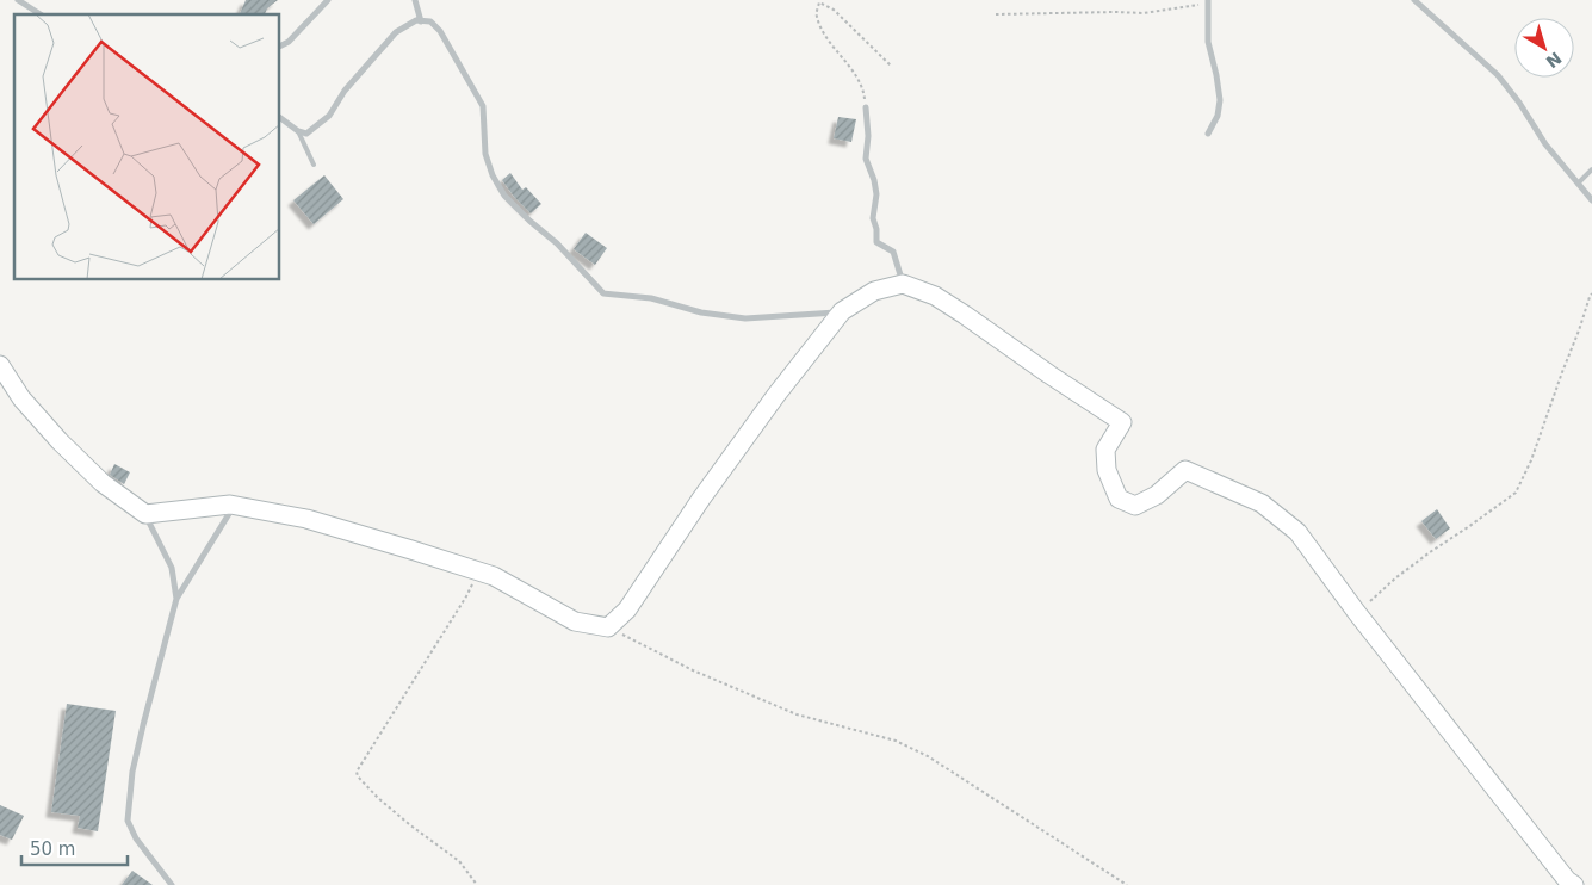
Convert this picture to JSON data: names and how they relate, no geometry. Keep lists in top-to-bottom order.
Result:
{
  "scale_bar": "50 m",
  "north": "bottom right"
}
